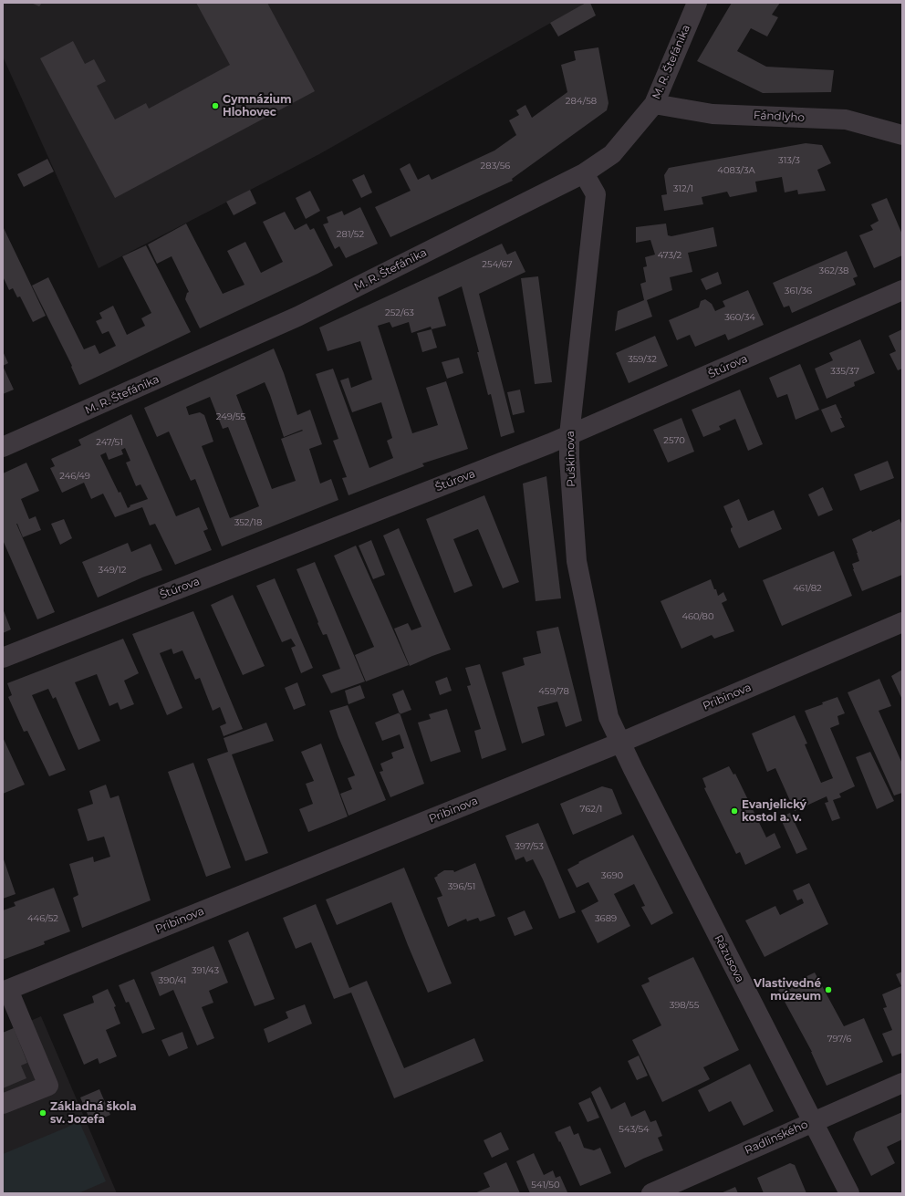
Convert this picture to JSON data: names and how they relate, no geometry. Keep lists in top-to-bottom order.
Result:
{
  "streets": {
    "street": [
      "M. R. Štefánika",
      "Fándlyho",
      "Štúrova",
      "Puškinova",
      "Pribinova",
      "Rázusova",
      "Radlinského"
    ]
  },
  "crossings": [
    ["M. R. Štefánika", "Fándlyho"],
    ["M. R. Štefánika", "Puškinova"],
    ["Štúrova", "Puškinova"],
    ["Puškinova", "Pribinova"],
    ["Puškinova", "Rázusova"],
    ["Pribinova", "Rázusova"],
    ["Rázusova", "Radlinského"]
  ],
  "places": [
    "Gymnázium Hlohovec",
    "Evanjelický kostol a. v.",
    "Vlastivedné múzeum",
    "Základná škola sv. Jozefa"
  ],
  "house_numbers": [
    "284/58",
    "313/3",
    "283/56",
    "4083/3A",
    "312/1",
    "281/52",
    "473/2",
    "254/67",
    "362/38",
    "361/36",
    "252/63",
    "360/34",
    "359/32",
    "335/37",
    "249/55",
    "2570",
    "247/51",
    "246/49",
    "352/18",
    "349/12",
    "461/82",
    "460/80",
    "459/78",
    "762/1",
    "397/53",
    "3690",
    "396/51",
    "446/52",
    "3689",
    "391/43",
    "390/41",
    "398/55",
    "797/6",
    "543/54",
    "541/50"
  ]
}
